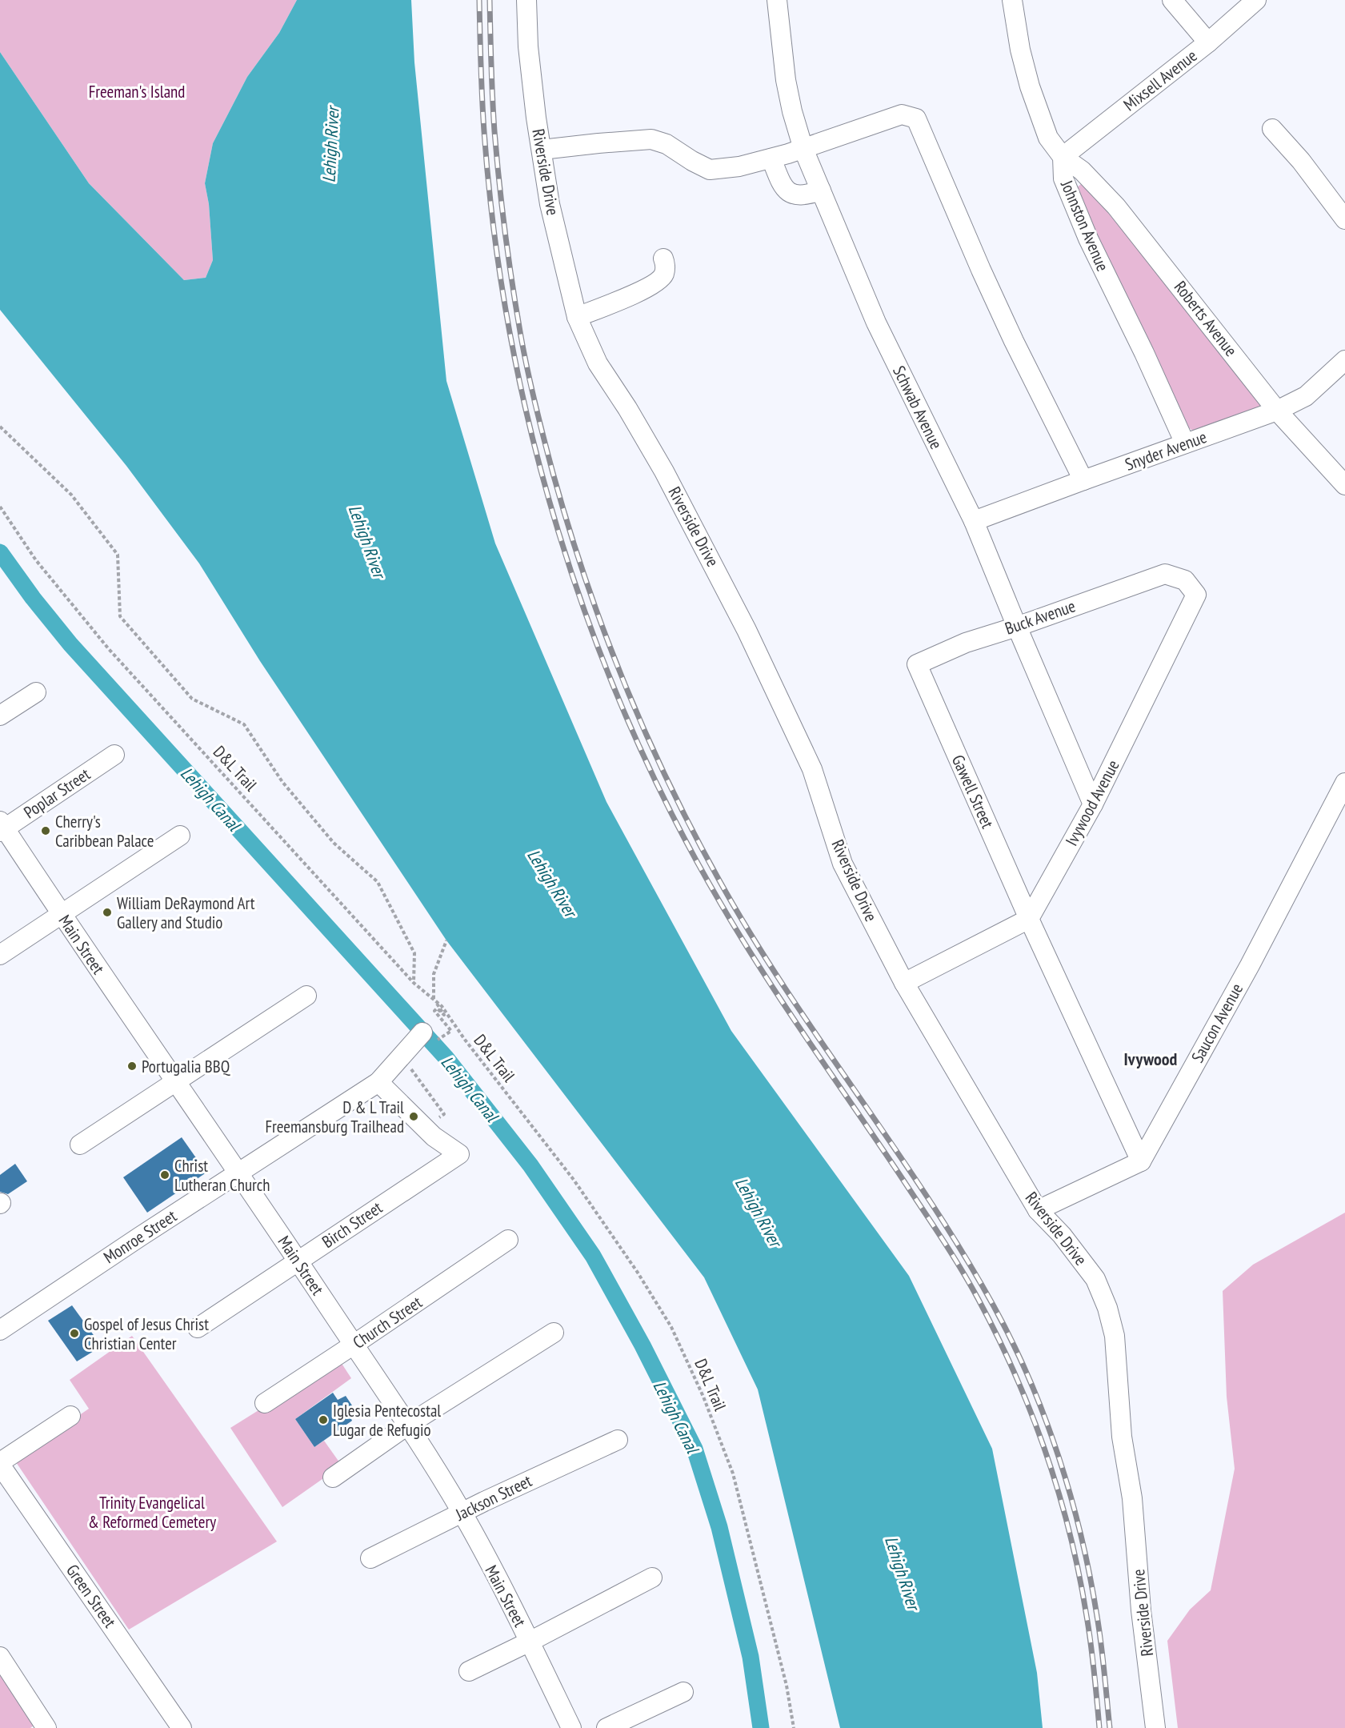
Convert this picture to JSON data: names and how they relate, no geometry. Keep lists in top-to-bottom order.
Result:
{
  "streets": {
    "street": [
      "Mixsell Avenue",
      "Riverside Drive",
      "Johnston Avenue",
      "Roberts Avenue",
      "Schwab Avenue",
      "Snyder Avenue",
      "Buck Avenue",
      "Gawell Street",
      "Poplar Street",
      "Ivywood Avenue",
      "Main Street",
      "Saucon Avenue",
      "Birch Street",
      "Monroe Street",
      "Church Street",
      "Jackson Street",
      "Green Street"
    ],
    "path": ["D&L Trail"]
  },
  "crossings": [
    ["Mixsell Avenue", "Johnston Avenue"],
    ["Mixsell Avenue", "Roberts Avenue"],
    ["Johnston Avenue", "Roberts Avenue"],
    ["Johnston Avenue", "Snyder Avenue"],
    ["Roberts Avenue", "Snyder Avenue"],
    ["Schwab Avenue", "Snyder Avenue"],
    ["Schwab Avenue", "Buck Avenue"],
    ["Schwab Avenue", "Ivywood Avenue"],
    ["Buck Avenue", "Gawell Street"],
    ["Buck Avenue", "Ivywood Avenue"],
    ["Gawell Street", "Ivywood Avenue"],
    ["Gawell Street", "Saucon Avenue"],
    ["Poplar Street", "Main Street"],
    ["Main Street", "Birch Street"],
    ["Main Street", "Monroe Street"],
    ["Main Street", "Church Street"],
    ["Main Street", "Jackson Street"]
  ],
  "districts": ["Ivywood"],
  "water": ["Lehigh River", "Lehigh Canal"],
  "parks": ["Freeman's Island", "Trinity Evangelical & Reformed Cemetery"],
  "places": [
    "Cherry's Caribbean Palace",
    "William DeRaymond Art Gallery and Studio",
    "Portugalia BBQ",
    "D & L Trail Freemansburg Trailhead",
    "Christ Lutheran Church",
    "Gospel of Jesus Christ Christian Center",
    "Iglesia Pentecostal Lugar de Refugio"
  ]
}
